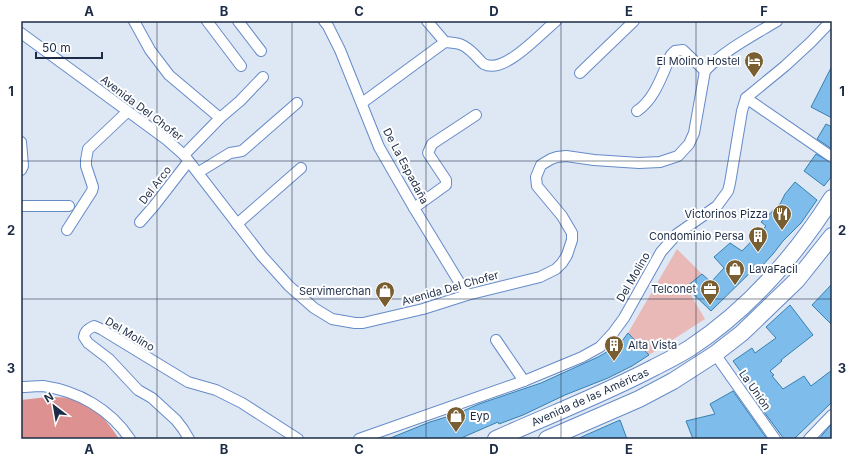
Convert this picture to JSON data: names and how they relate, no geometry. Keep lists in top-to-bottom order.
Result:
{
  "streets": {
    "main road": ["Avenida de las Américas"],
    "street": [
      "Avenida Del Chofer",
      "De La Espadaña",
      "Del Arco",
      "Del Molino",
      "La Unión"
    ]
  },
  "crossings": [
    ["Avenida Del Chofer", "De La Espadaña"],
    ["Avenida Del Chofer", "Del Arco"],
    ["La Unión", "Avenida de las Américas"]
  ],
  "places": {
    "hotel": ["El Molino Hostel"],
    "restaurant": ["Victorinos Pizza"],
    "building": ["Condominio Persa", "Alta Vista"],
    "shop": ["LavaFacil", "Servimerchan", "Eyp"],
    "office": ["Telconet"]
  },
  "scale_bar": "50 m",
  "north": "top left",
  "grid": {
    "columns": [
      "A",
      "B",
      "C",
      "D",
      "E",
      "F"
    ],
    "rows": ["1", "2", "3"]
  }
}
